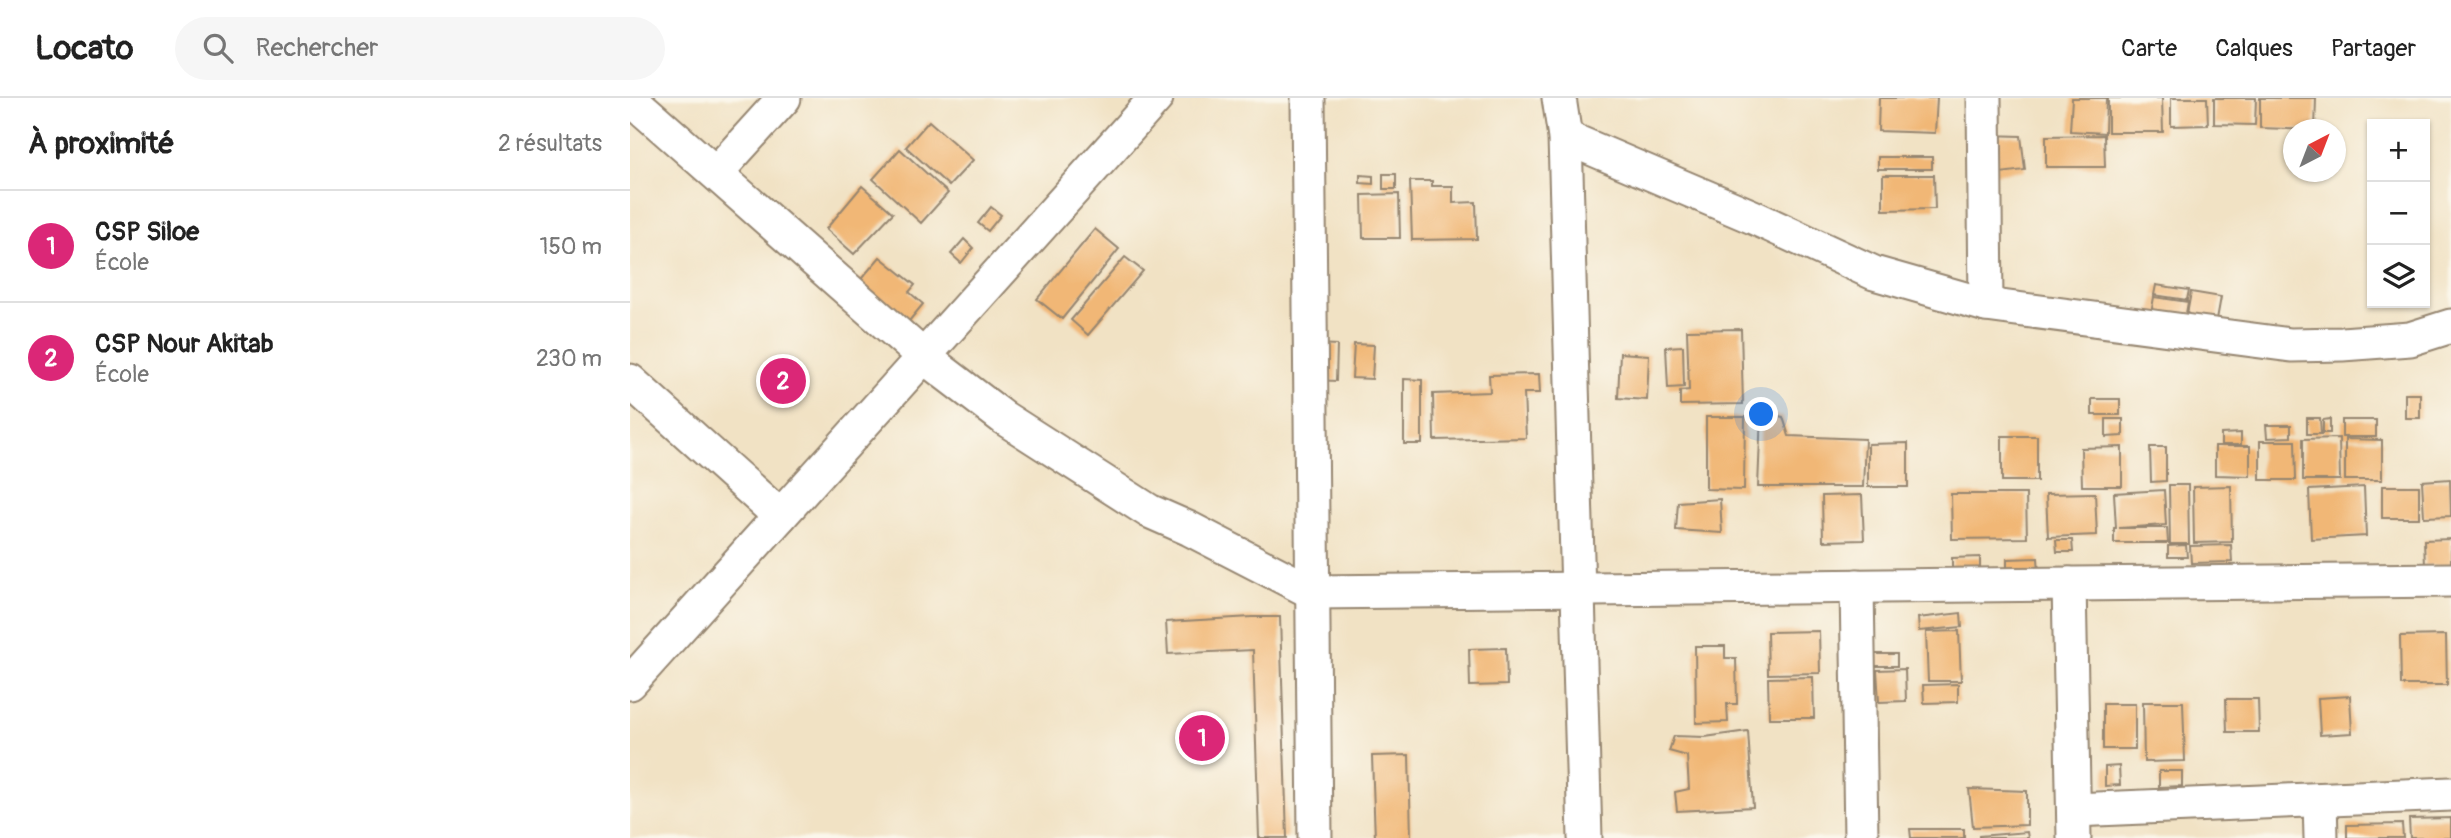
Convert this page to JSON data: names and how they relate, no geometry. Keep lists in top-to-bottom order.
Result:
{
  "north": "top right",
  "page": {
    "header": "Locato",
    "search": "Rechercher",
    "nav": ["Carte", "Calques", "Partager"],
    "heading": ["À proximité", "2 résultats"],
    "map_buttons": ["+", "−"],
    "list": [
      {
        "mark": "1",
        "name": "CSP Siloe",
        "note": "École",
        "value": "150 m"
      },
      {
        "mark": "2",
        "name": "CSP Nour Akitab",
        "note": "École",
        "value": "230 m"
      }
    ],
    "pins": ["2", "1"]
  }
}
